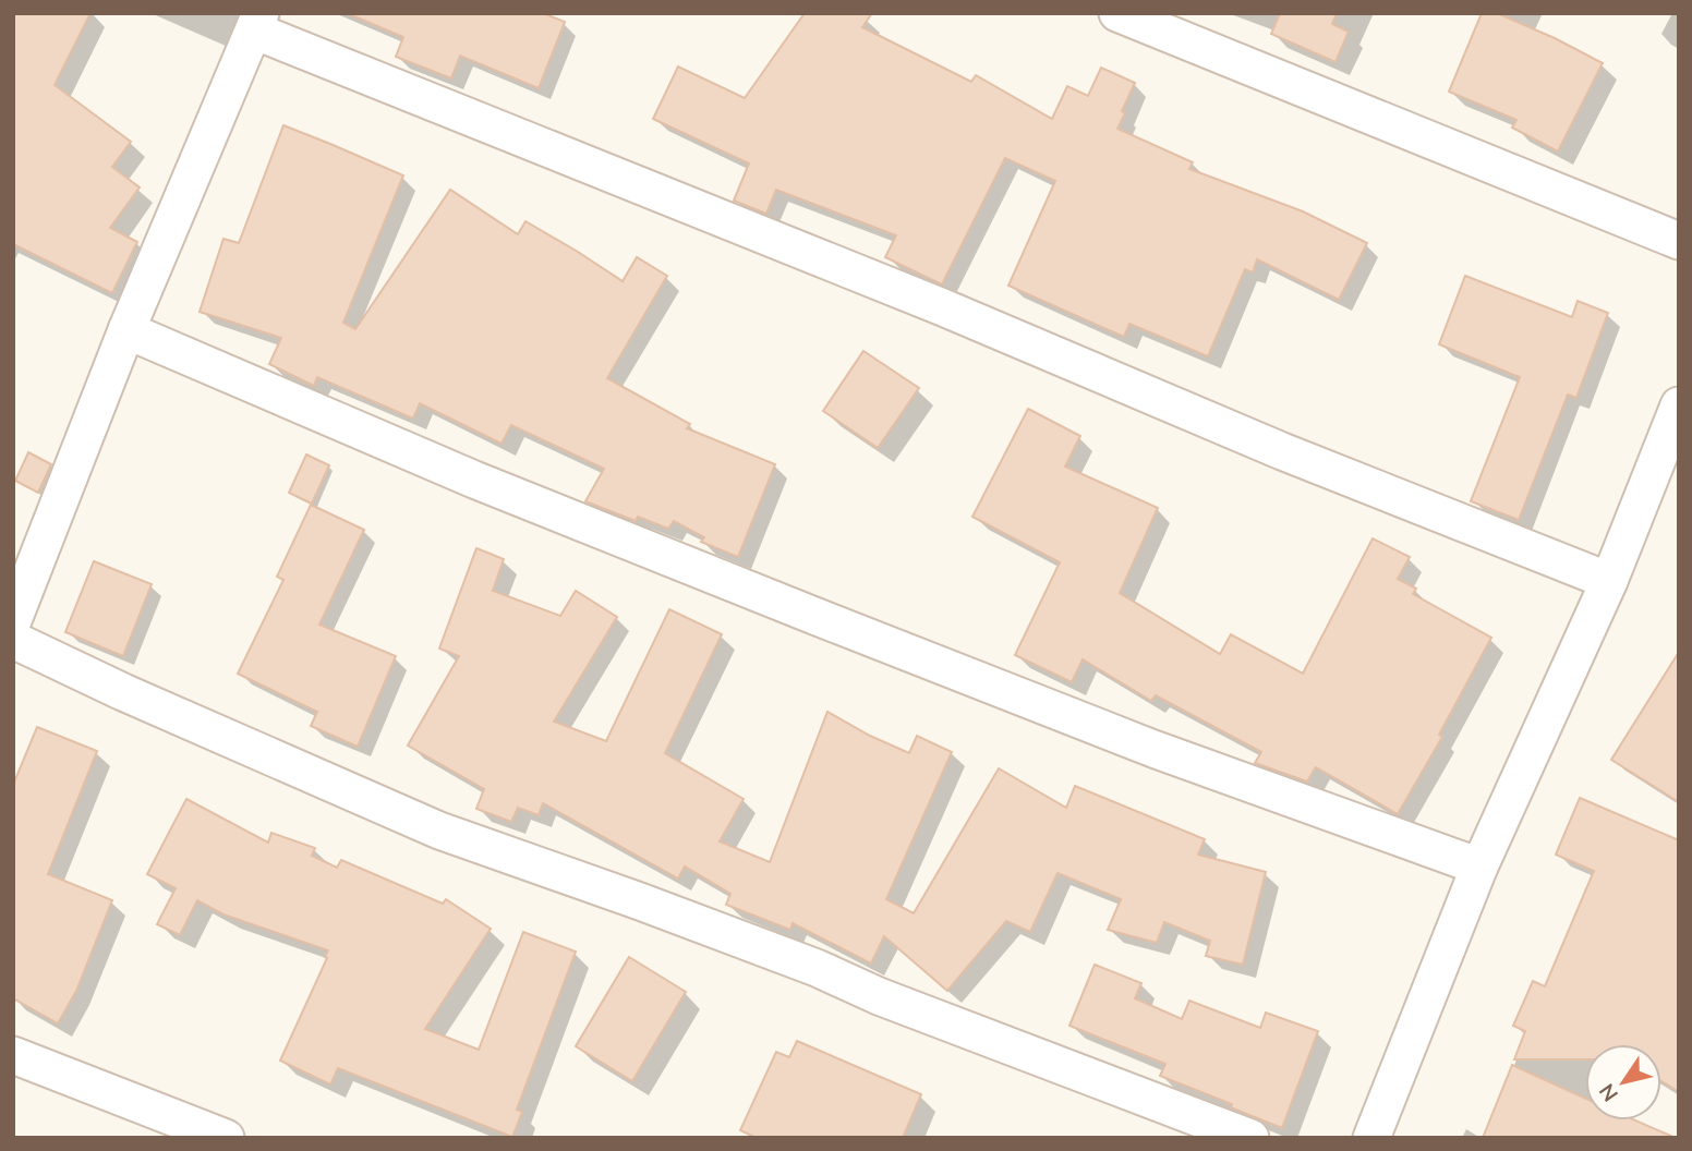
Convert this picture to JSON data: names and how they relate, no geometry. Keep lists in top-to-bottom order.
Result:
{
  "north": "bottom left"
}
